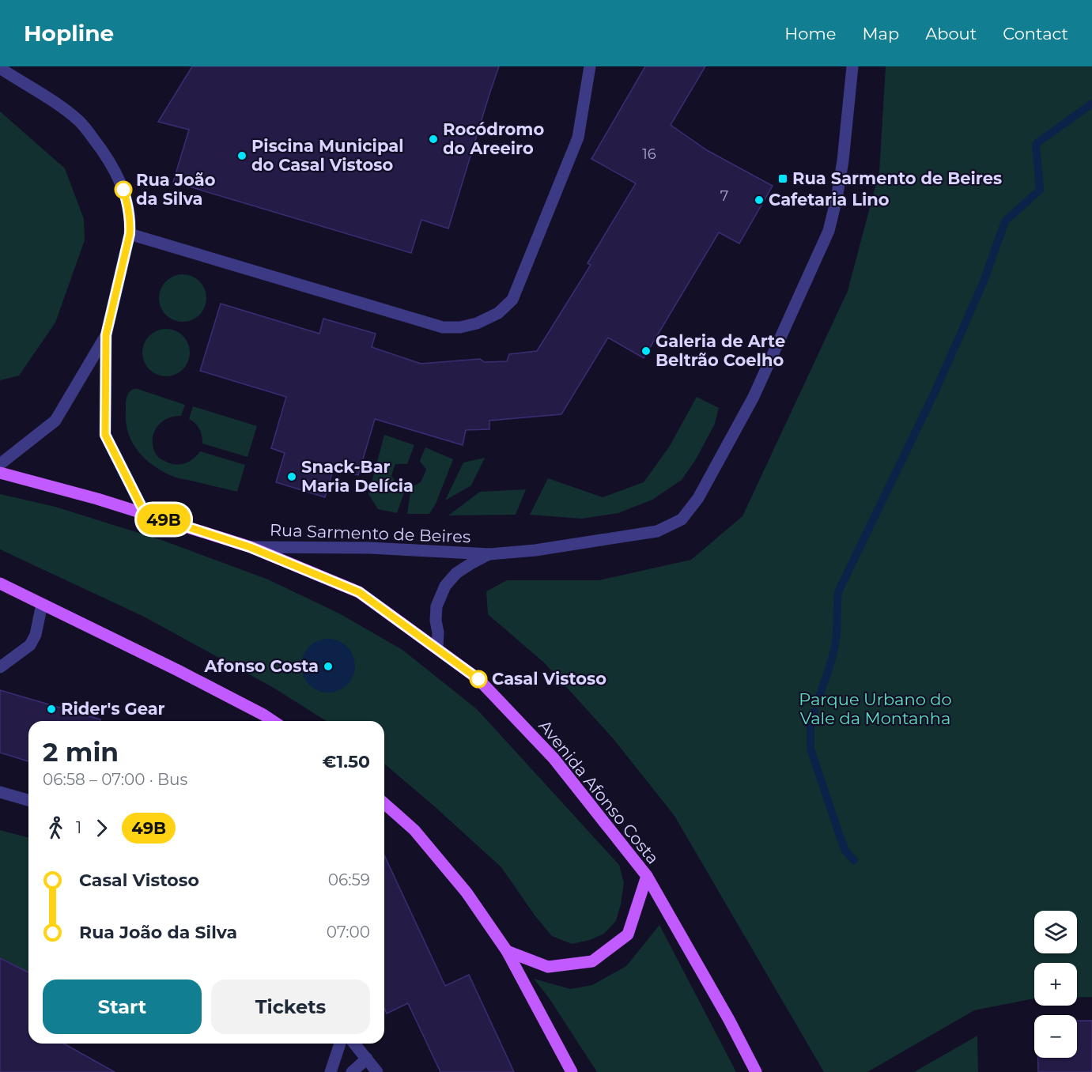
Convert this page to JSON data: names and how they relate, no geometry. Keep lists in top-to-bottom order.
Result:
{
  "streets": {
    "main road": ["Avenida Afonso Costa"],
    "street": ["Rua Sarmento de Beires"]
  },
  "crossings": [
    ["Rua Sarmento de Beires", "Avenida Afonso Costa"]
  ],
  "parks": ["Parque Urbano do Vale da Montanha"],
  "places": {
    "other": [
      "Rocódromo do Areeiro",
      "Piscina Municipal do Casal Vistoso",
      "Rua João da Silva",
      "Cafetaria Lino",
      "Galeria de Arte Beltrão Coelho",
      "Snack-Bar Maria Delícia",
      "Afonso Costa",
      "Casal Vistoso",
      "Rider's Gear"
    ],
    "transit": ["Rua Sarmento de Beires"]
  },
  "lines": ["bus line 49B"],
  "house_numbers": ["16", "7"],
  "page": {
    "header": "Hopline",
    "nav": [
      "Home",
      "Map",
      "About",
      "Contact"
    ],
    "on_map": "49B",
    "heading": ["2 min", "06:58 – 07:00 · Bus", "€1.50"],
    "legs": ["1", "49B"],
    "list": [
      {
        "name": "Casal Vistoso",
        "value": "06:59"
      },
      {
        "name": "Rua João da Silva",
        "value": "07:00"
      }
    ],
    "map_buttons": ["+", "−"],
    "buttons": ["Start", "Tickets"]
  }
}
